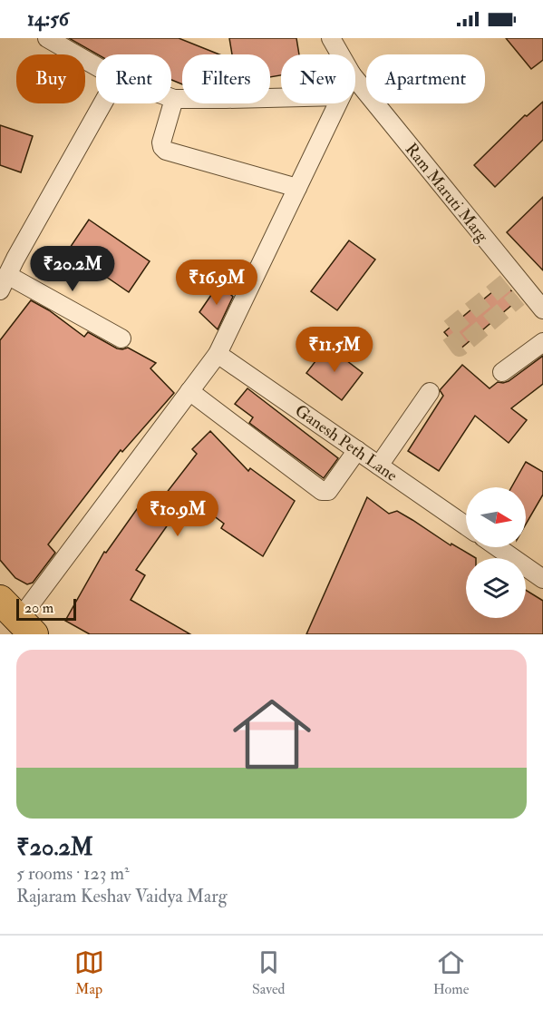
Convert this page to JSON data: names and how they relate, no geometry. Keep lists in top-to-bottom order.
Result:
{
  "streets": {
    "street": ["Ram Maruti Marg", "Ganesh Peth Lane"]
  },
  "scale_bar": "20 m",
  "north": "right",
  "page": {
    "status": "14:56",
    "chip": [
      "Buy",
      "Rent",
      "Filters",
      "New",
      "Apartment"
    ],
    "price": [
      "₹20.2M",
      "₹16.9M",
      "₹11.5M",
      "₹10.9M"
    ],
    "scale": "20 m",
    "list": [
      {
        "name": "₹20.2M",
        "note": "5 rooms · 123 m² · Rajaram Keshav Vaidya Marg"
      }
    ],
    "tabs": ["Map", "Saved", "Home"]
  }
}
